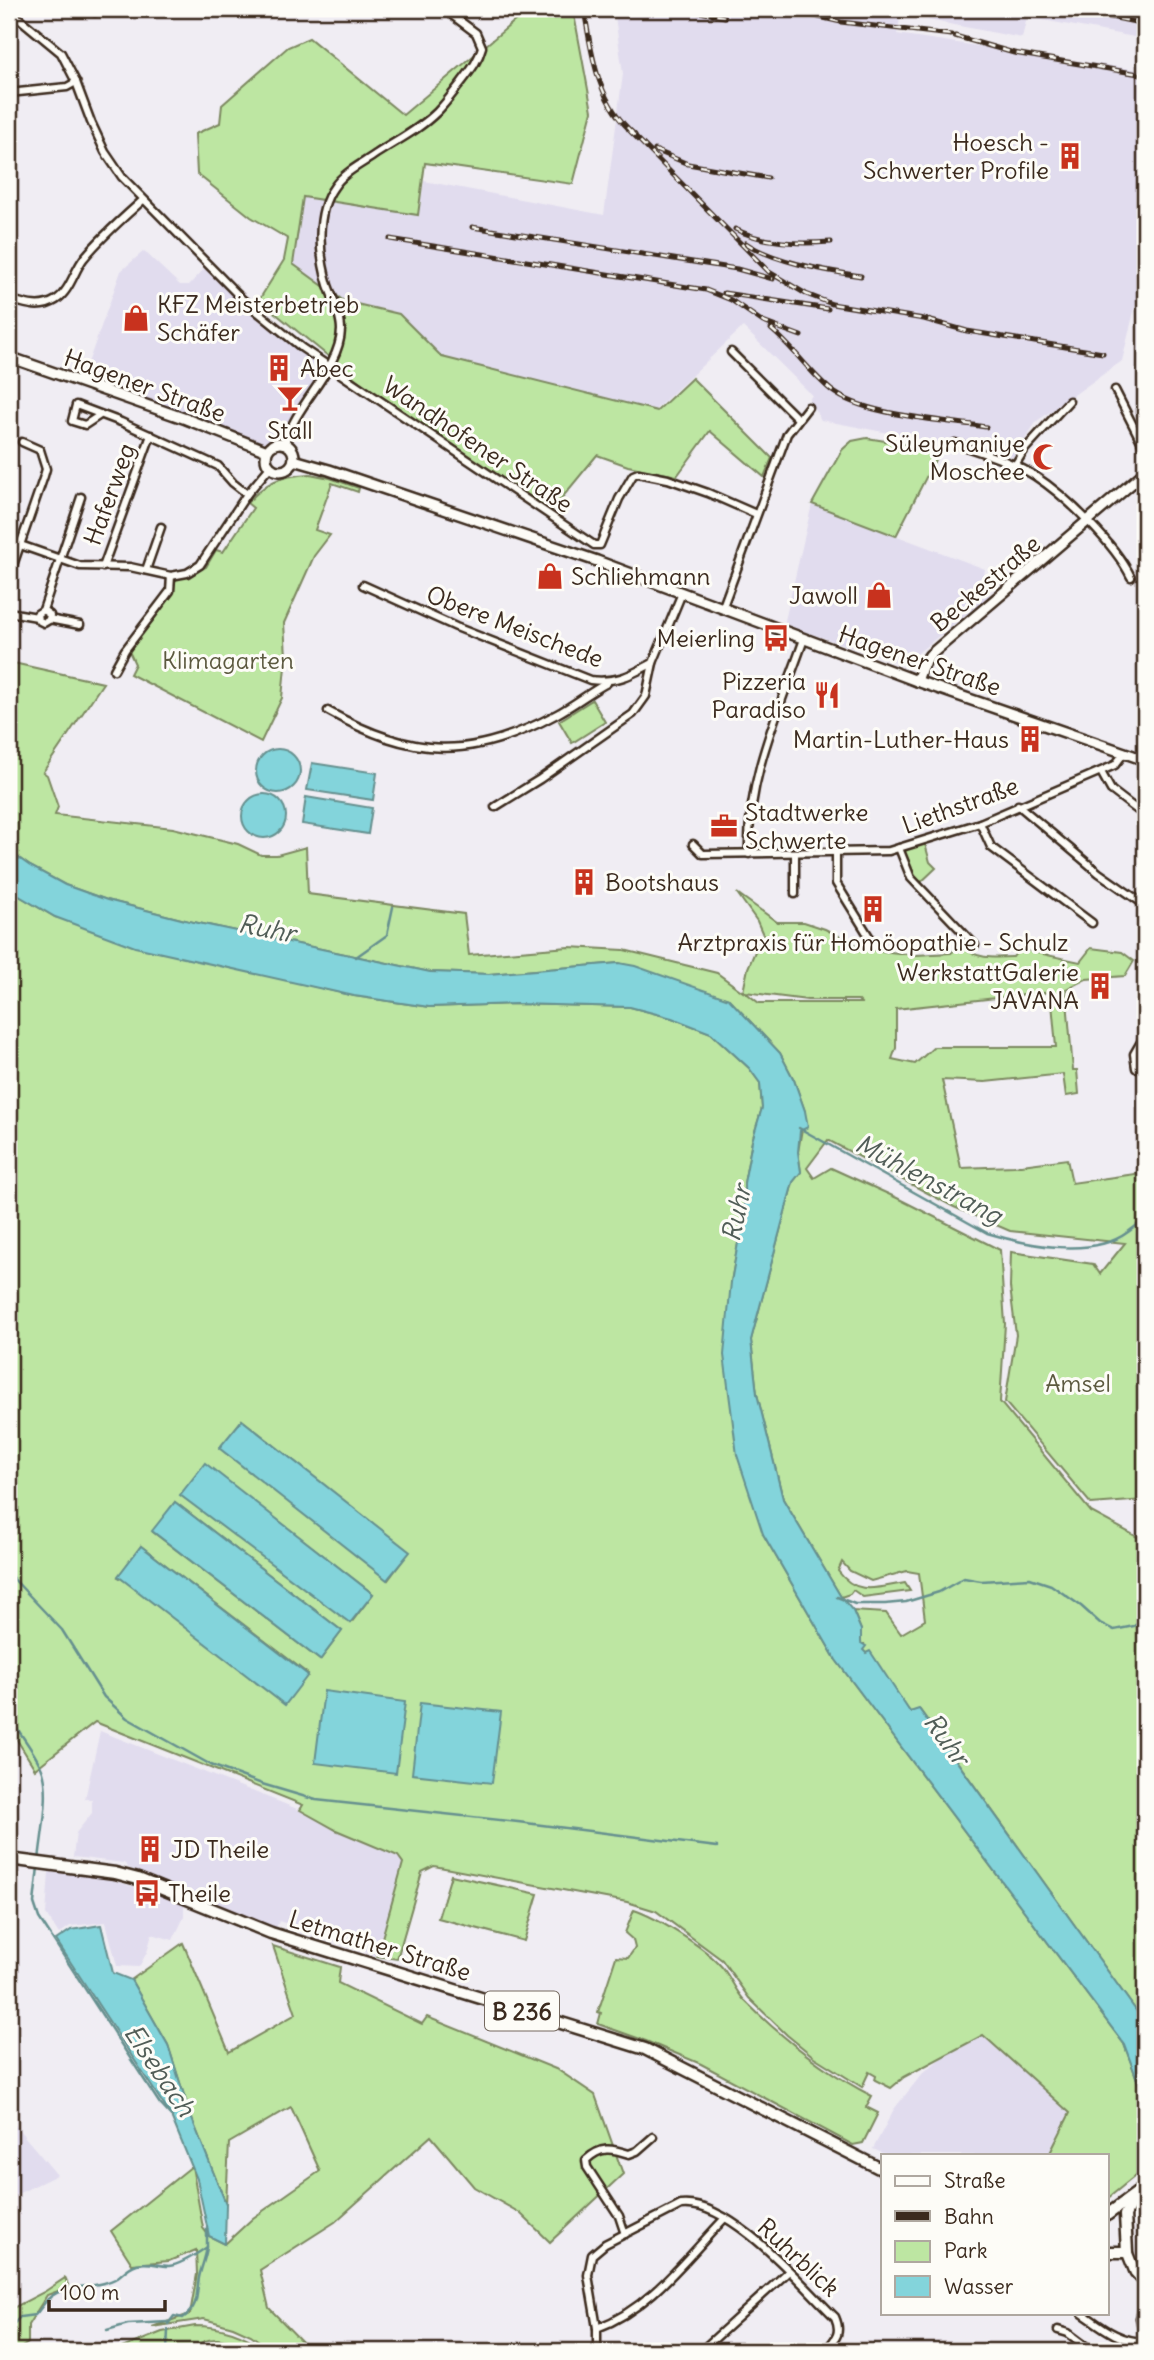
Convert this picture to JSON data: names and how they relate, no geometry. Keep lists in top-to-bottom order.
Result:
{
  "streets": {
    "main road": [
      "Hagener Straße",
      "Beckestraße",
      "Letmather Straße",
      "B 236"
    ],
    "street": [
      "Wandhofener Straße",
      "Haferweg",
      "Obere Meischede",
      "Liethstraße",
      "Ruhrblick"
    ]
  },
  "crossings": [
    ["Hagener Straße", "Beckestraße"],
    ["Hagener Straße", "Liethstraße"]
  ],
  "water": ["Ruhr", "Mühlenstrang", "Elsebach"],
  "parks": ["Klimagarten", "Amsel"],
  "places": {
    "building": [
      "Hoesch - Schwerter Profile",
      "Abec",
      "Martin-Luther-Haus",
      "Bootshaus",
      "Arztpraxis für Homöopathie - Schulz",
      "WerkstattGalerie JAVANA",
      "JD Theile"
    ],
    "shop": ["KFZ Meisterbetrieb Schäfer", "Schliehmann", "Jawoll"],
    "bar": ["Stall"],
    "mosque": ["Süleymaniye Moschee"],
    "bus stop": ["Meierling", "Theile"],
    "restaurant": ["Pizzeria Paradiso"],
    "office": ["Stadtwerke Schwerte"]
  },
  "legend": [
    "Straße",
    "Bahn",
    "Park",
    "Wasser"
  ],
  "scale_bar": "100 m"
}
